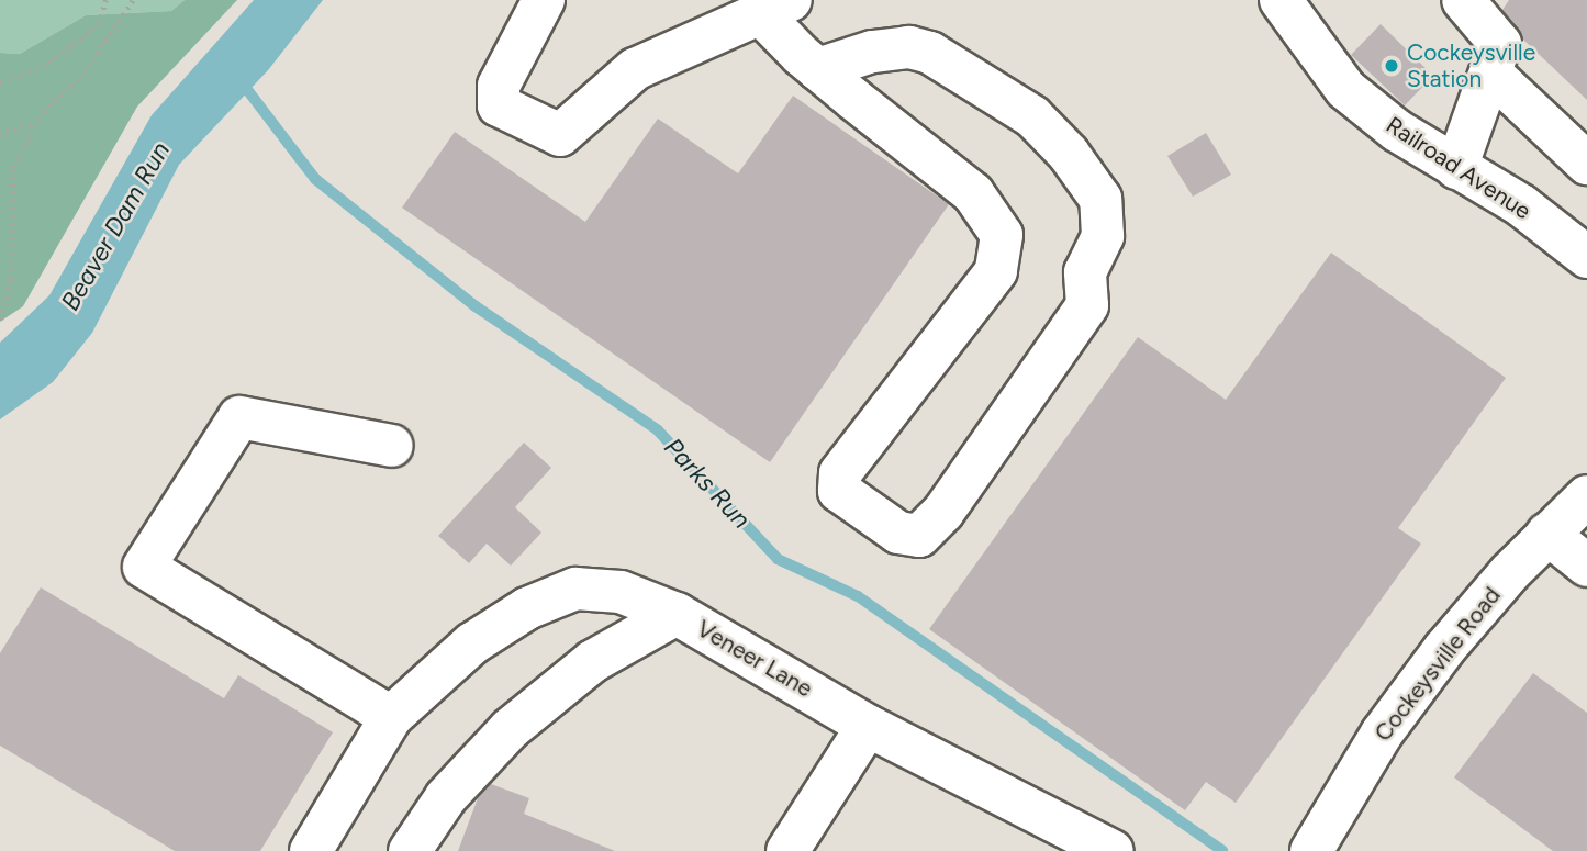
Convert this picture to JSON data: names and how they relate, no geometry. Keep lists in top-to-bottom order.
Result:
{
  "streets": {
    "street": ["Railroad Avenue", "Veneer Lane", "Cockeysville Road"]
  },
  "water": ["Beaver Dam Run", "Parks Run"],
  "places": ["Cockeysville Station"]
}
